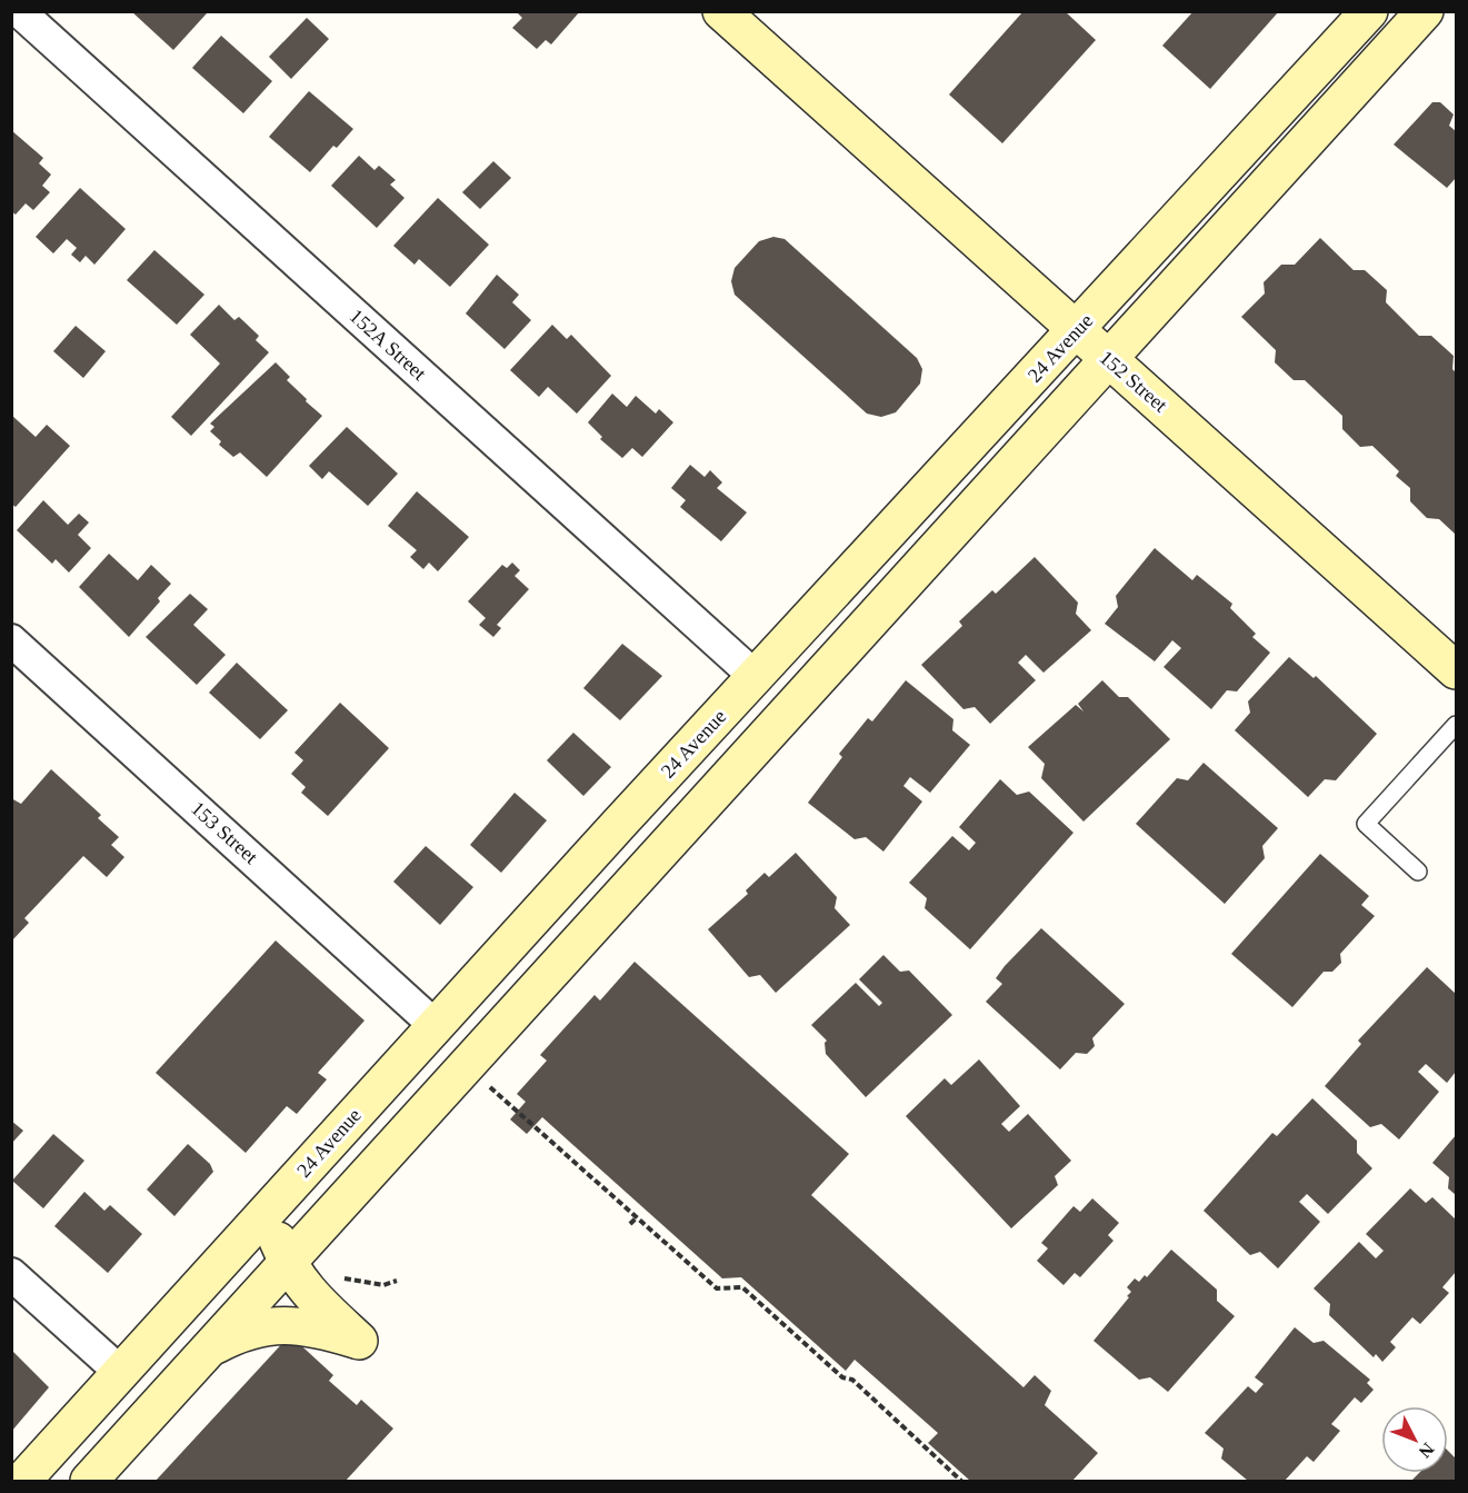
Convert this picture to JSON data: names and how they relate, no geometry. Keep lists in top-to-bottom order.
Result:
{
  "streets": {
    "main road": ["24 Avenue", "152 Street"],
    "street": ["152A Street", "153 Street"]
  },
  "crossings": [
    ["152A Street", "24 Avenue"],
    ["24 Avenue", "152 Street"],
    ["24 Avenue", "153 Street"]
  ],
  "north": "bottom right"
}
